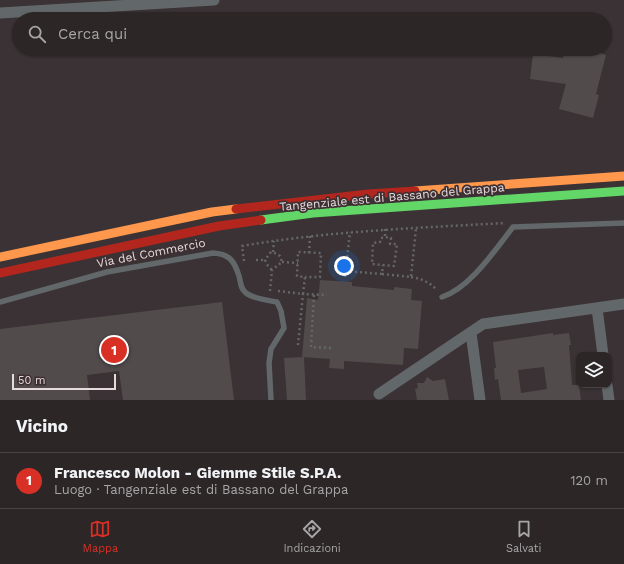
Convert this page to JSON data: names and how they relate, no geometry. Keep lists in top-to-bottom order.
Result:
{
  "streets": {
    "highway": ["Tangenziale est di Bassano del Grappa"],
    "lane": ["Via del Commercio"]
  },
  "scale_bar": "50 m",
  "page": {
    "search": "Cerca qui",
    "pins": "1",
    "scale": "50 m",
    "heading": "Vicino",
    "list": [
      {
        "mark": "1",
        "name": "Francesco Molon - Giemme Stile S.P.A.",
        "note": "Luogo · Tangenziale est di Bassano del Grappa",
        "value": "120 m"
      }
    ],
    "nav": ["Mappa", "Indicazioni", "Salvati"]
  }
}
